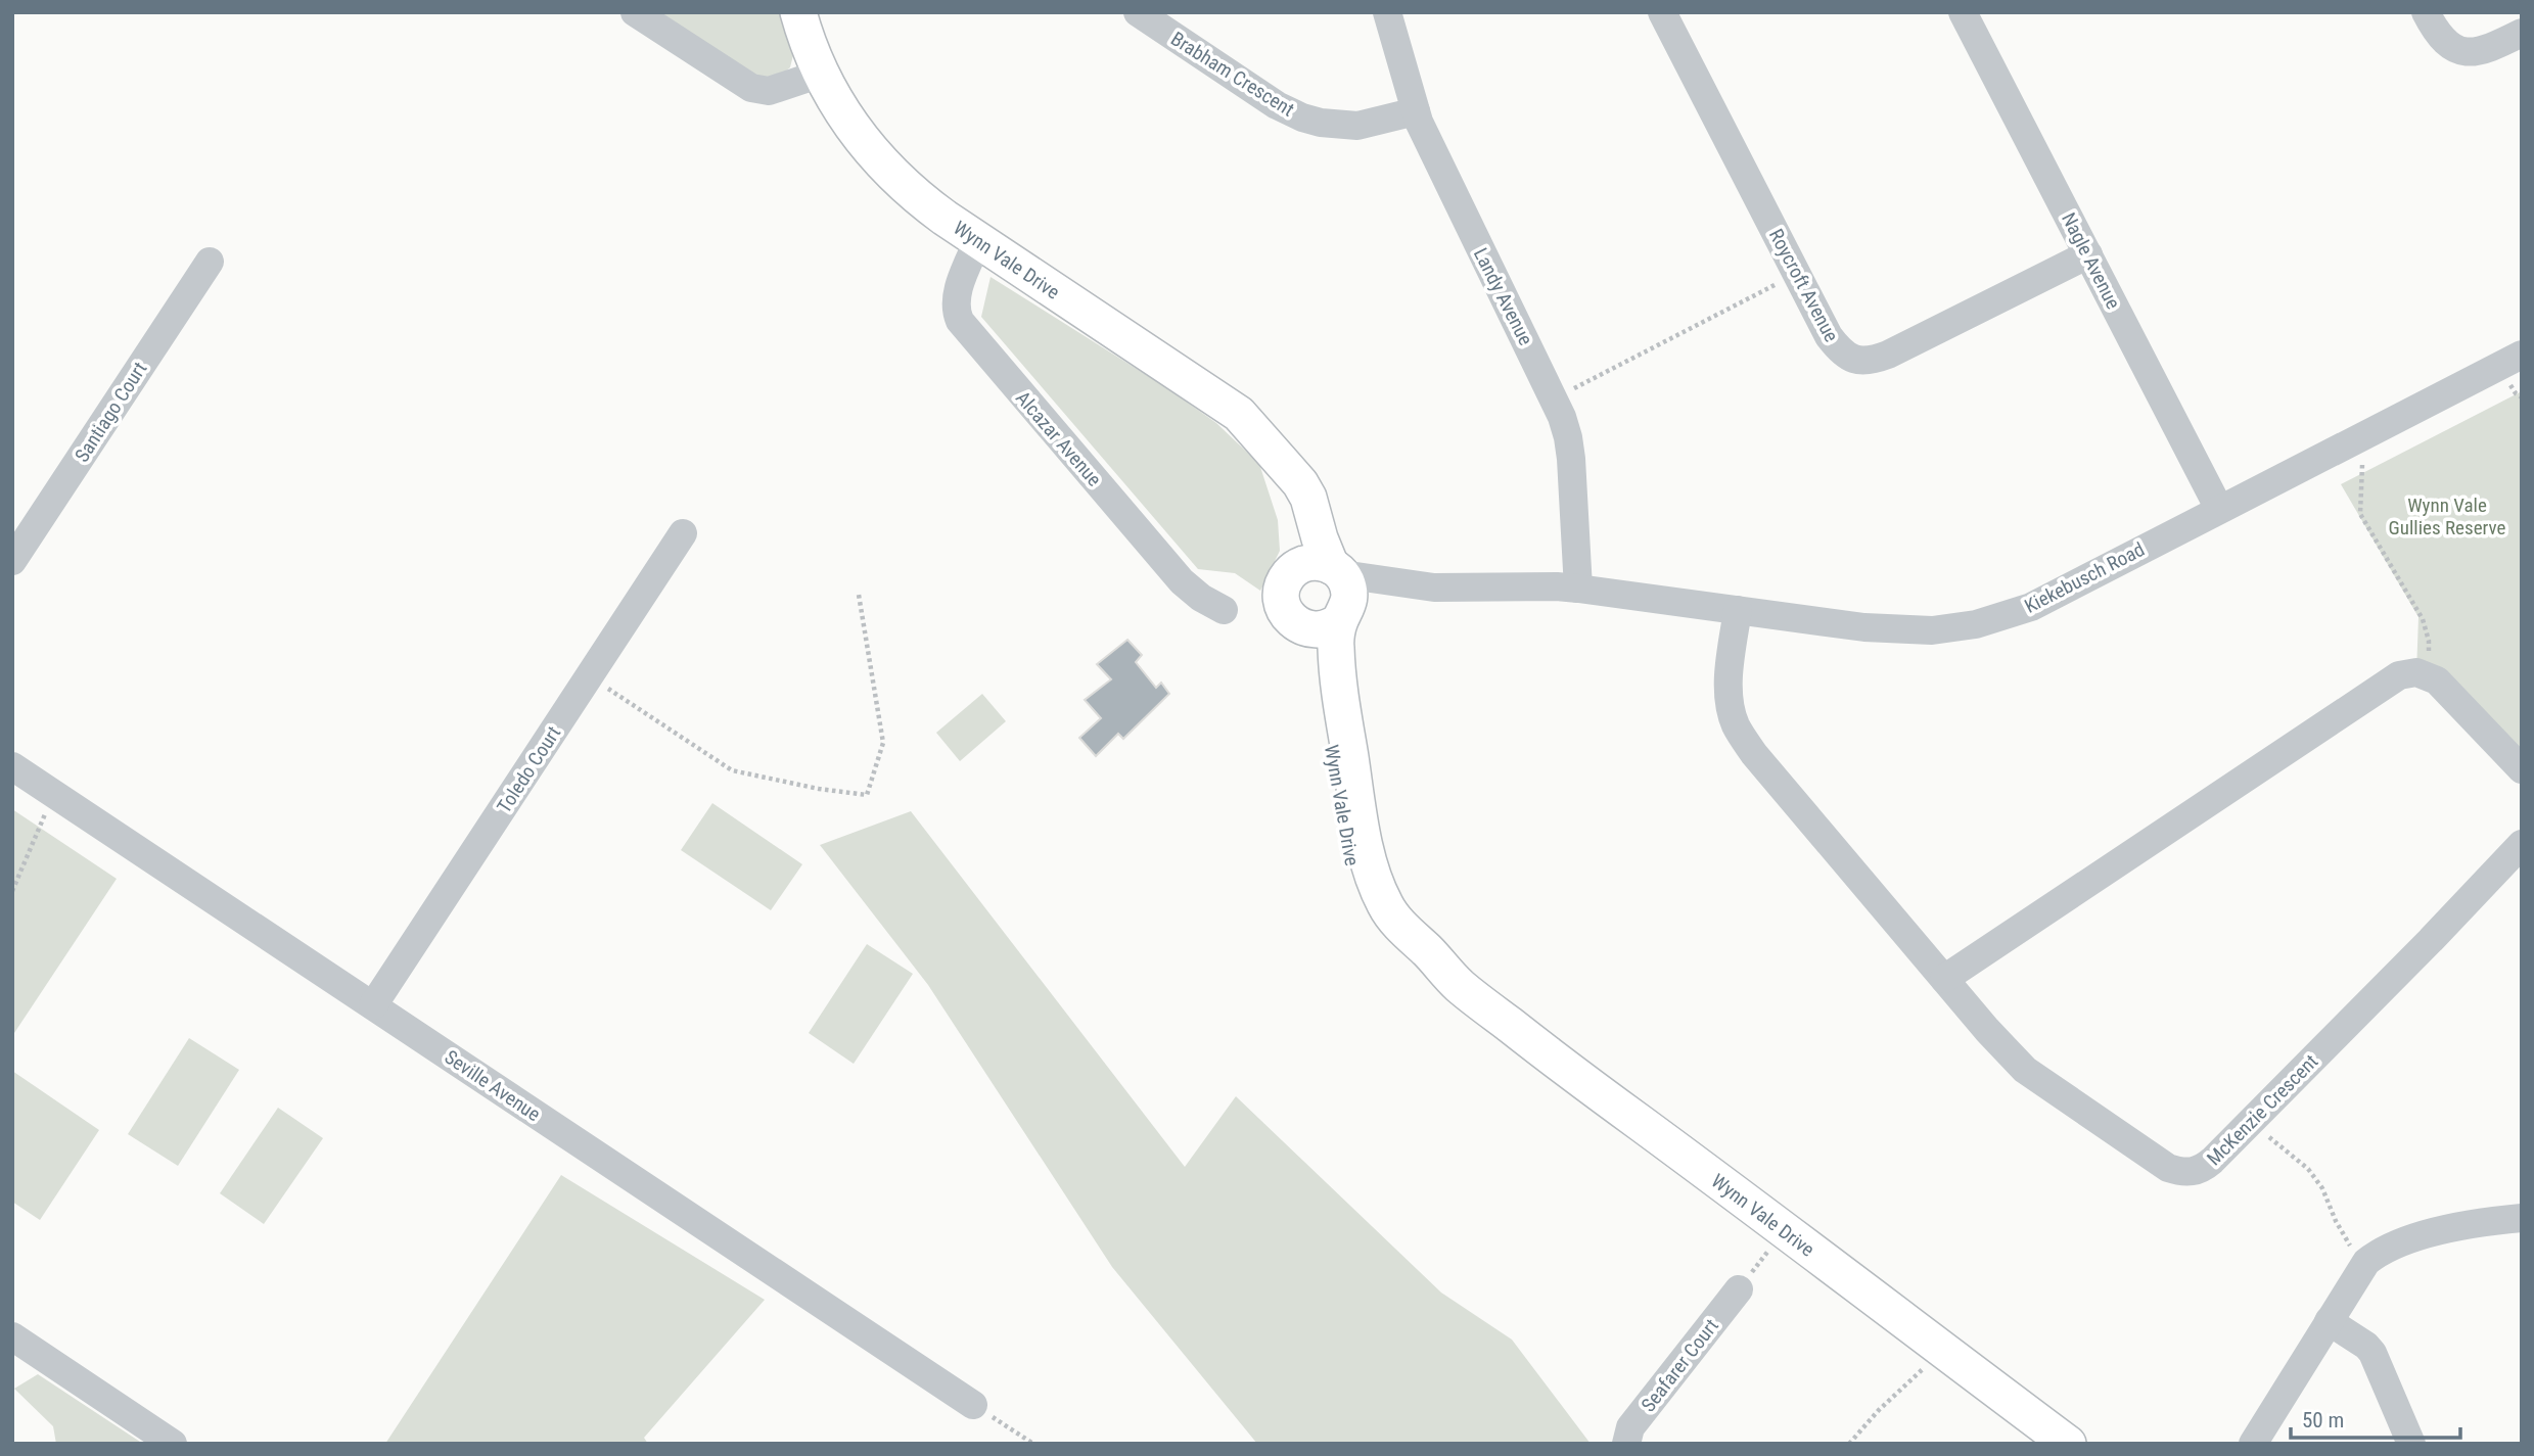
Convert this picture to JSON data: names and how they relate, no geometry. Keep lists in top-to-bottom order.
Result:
{
  "streets": {
    "main road": ["Wynn Vale Drive"],
    "street": [
      "Brabham Crescent",
      "Nagle Avenue",
      "Roycroft Avenue",
      "Landy Avenue",
      "Santiago Court",
      "Alcazar Avenue",
      "Kiekebusch Road",
      "Toledo Court",
      "Seville Avenue",
      "McKenzie Crescent",
      "Seafarer Court"
    ]
  },
  "crossings": [
    ["Brabham Crescent", "Landy Avenue"],
    ["Wynn Vale Drive", "Alcazar Avenue"],
    ["Wynn Vale Drive", "Kiekebusch Road"],
    ["Nagle Avenue", "Roycroft Avenue"],
    ["Nagle Avenue", "Kiekebusch Road"],
    ["Landy Avenue", "Kiekebusch Road"],
    ["Kiekebusch Road", "McKenzie Crescent"],
    ["Toledo Court", "Seville Avenue"]
  ],
  "parks": ["Wynn Vale Gullies Reserve"],
  "scale_bar": "50 m"
}
